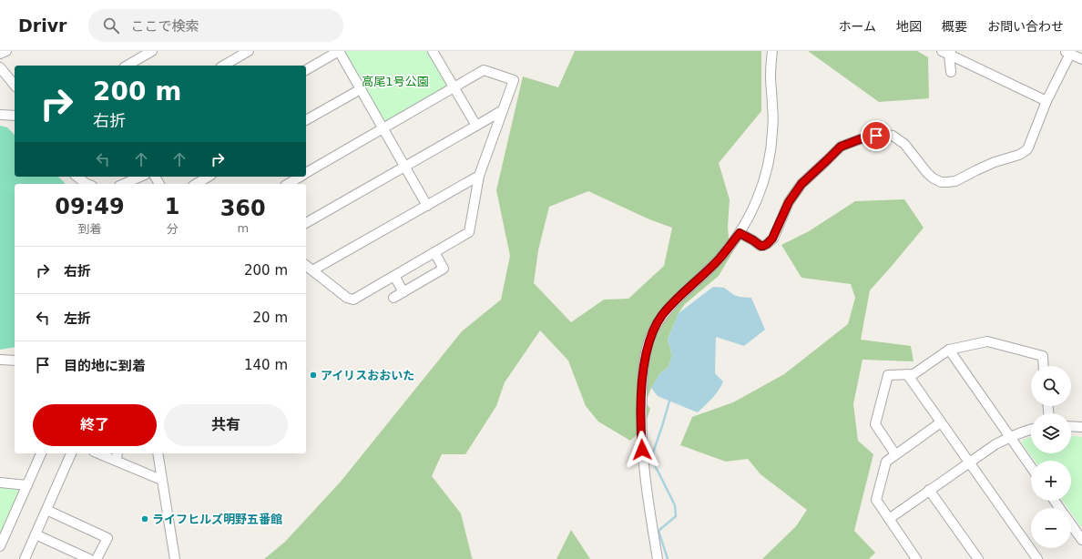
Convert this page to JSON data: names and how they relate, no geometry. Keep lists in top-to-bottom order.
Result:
{
  "parks": ["高尾1号公園"],
  "places": ["アイリスおおいた", "ライフヒルズ明野五番館"],
  "page": {
    "header": "Drivr",
    "search": "ここで検索",
    "nav": [
      "ホーム",
      "地図",
      "概要",
      "お問い合わせ"
    ],
    "turn": ["200 m", "右折"],
    "eta": [
      "09:49",
      "到着",
      "1",
      "分",
      "360",
      "m"
    ],
    "list": [
      {
        "name": "右折",
        "value": "200 m"
      },
      {
        "name": "左折",
        "value": "20 m"
      },
      {
        "name": "目的地に到着",
        "value": "140 m"
      }
    ],
    "map_buttons": ["+", "−"],
    "buttons": ["終了", "共有"]
  }
}
